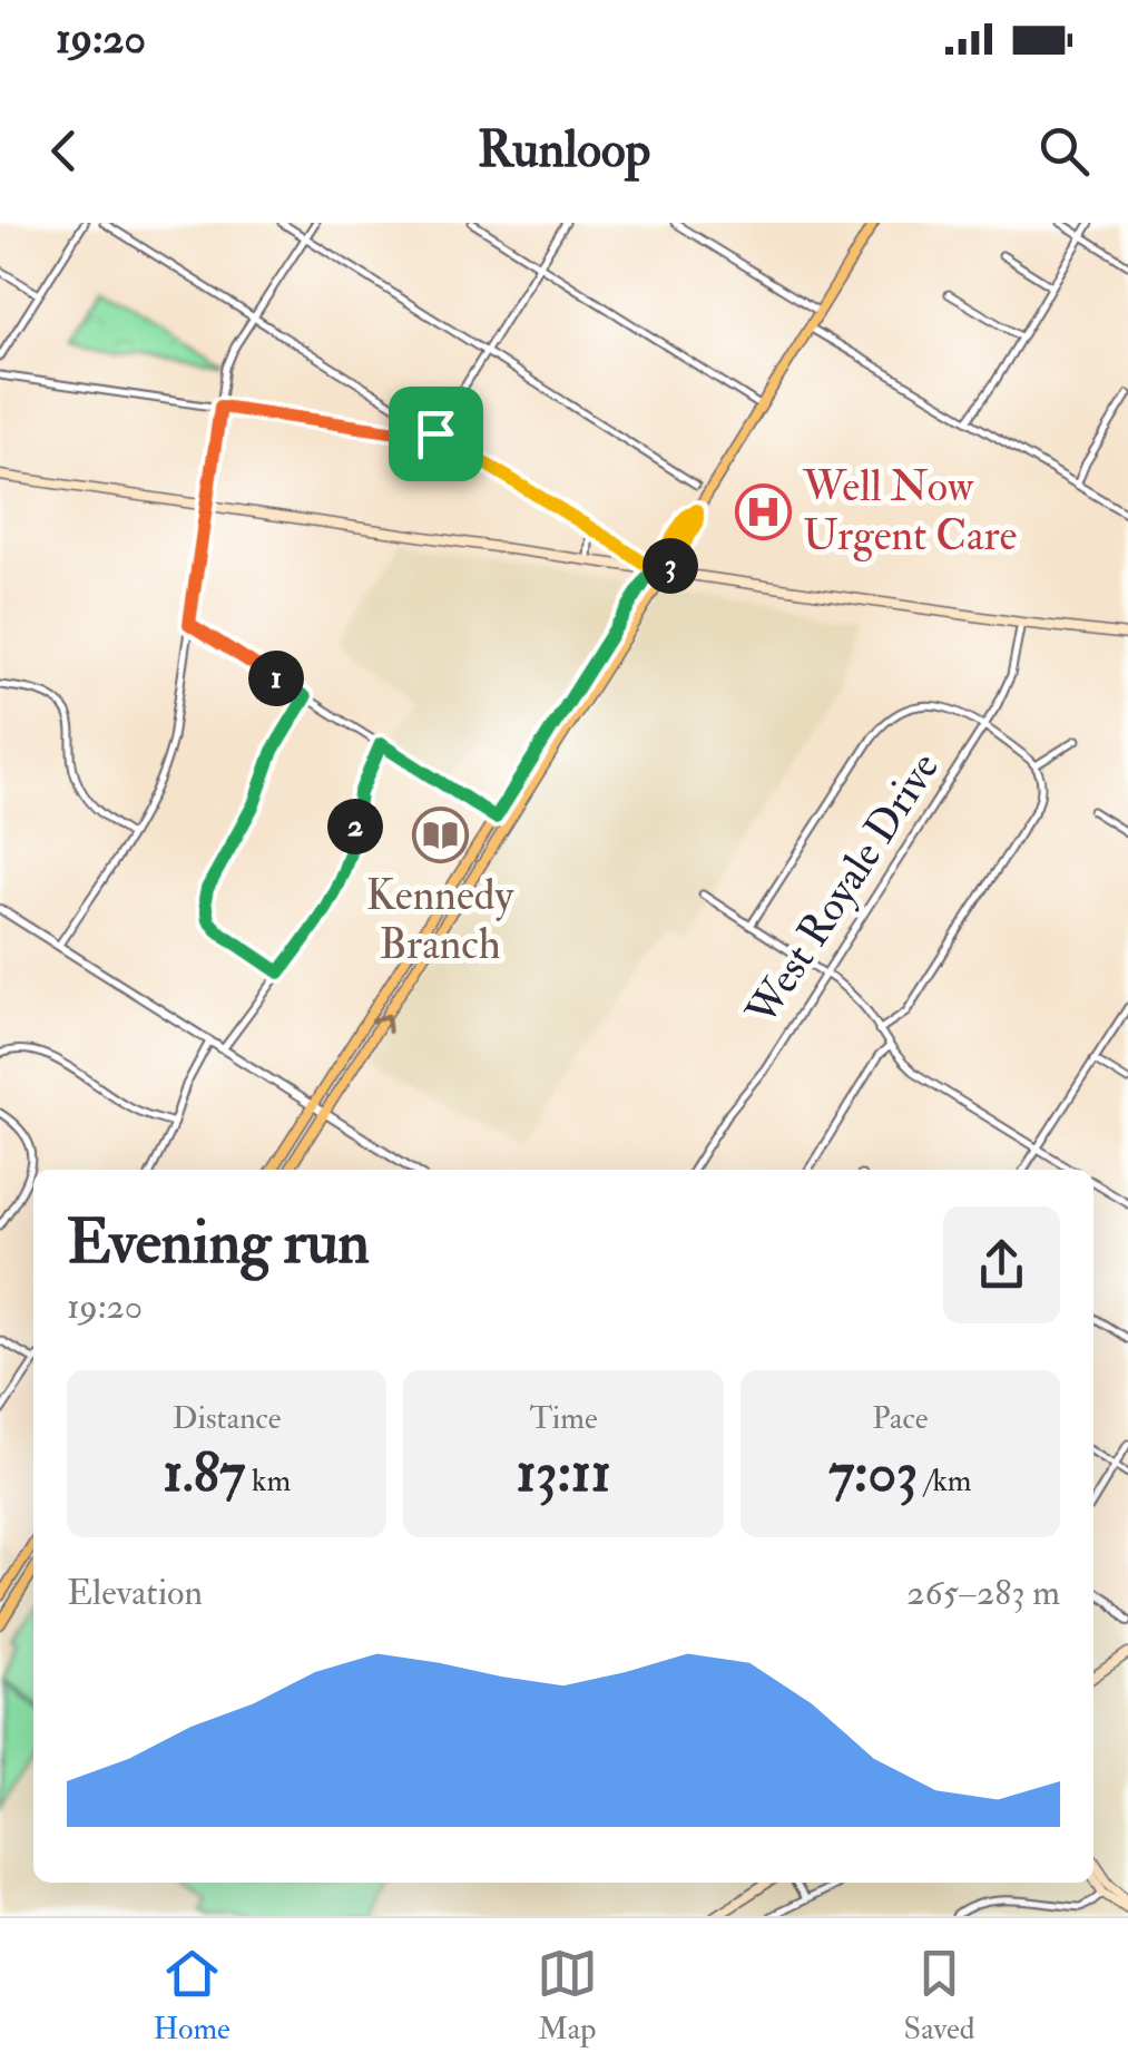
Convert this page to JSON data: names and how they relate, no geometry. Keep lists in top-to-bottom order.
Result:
{
  "streets": {
    "street": ["West Royale Drive"]
  },
  "places": {
    "hospital": ["Well Now Urgent Care"],
    "library": ["Kennedy Branch"]
  },
  "page": {
    "status": "19:20",
    "header": "Runloop",
    "pins": ["3", "1", "2"],
    "heading": ["Evening run", "19:20"],
    "stats": [
      ["Distance", "1.87 km"],
      ["Time", "13:11"],
      ["Pace", "7:03 /km"]
    ],
    "chart": ["Elevation", "265–283 m"],
    "tabs": ["Home", "Map", "Saved"]
  }
}
